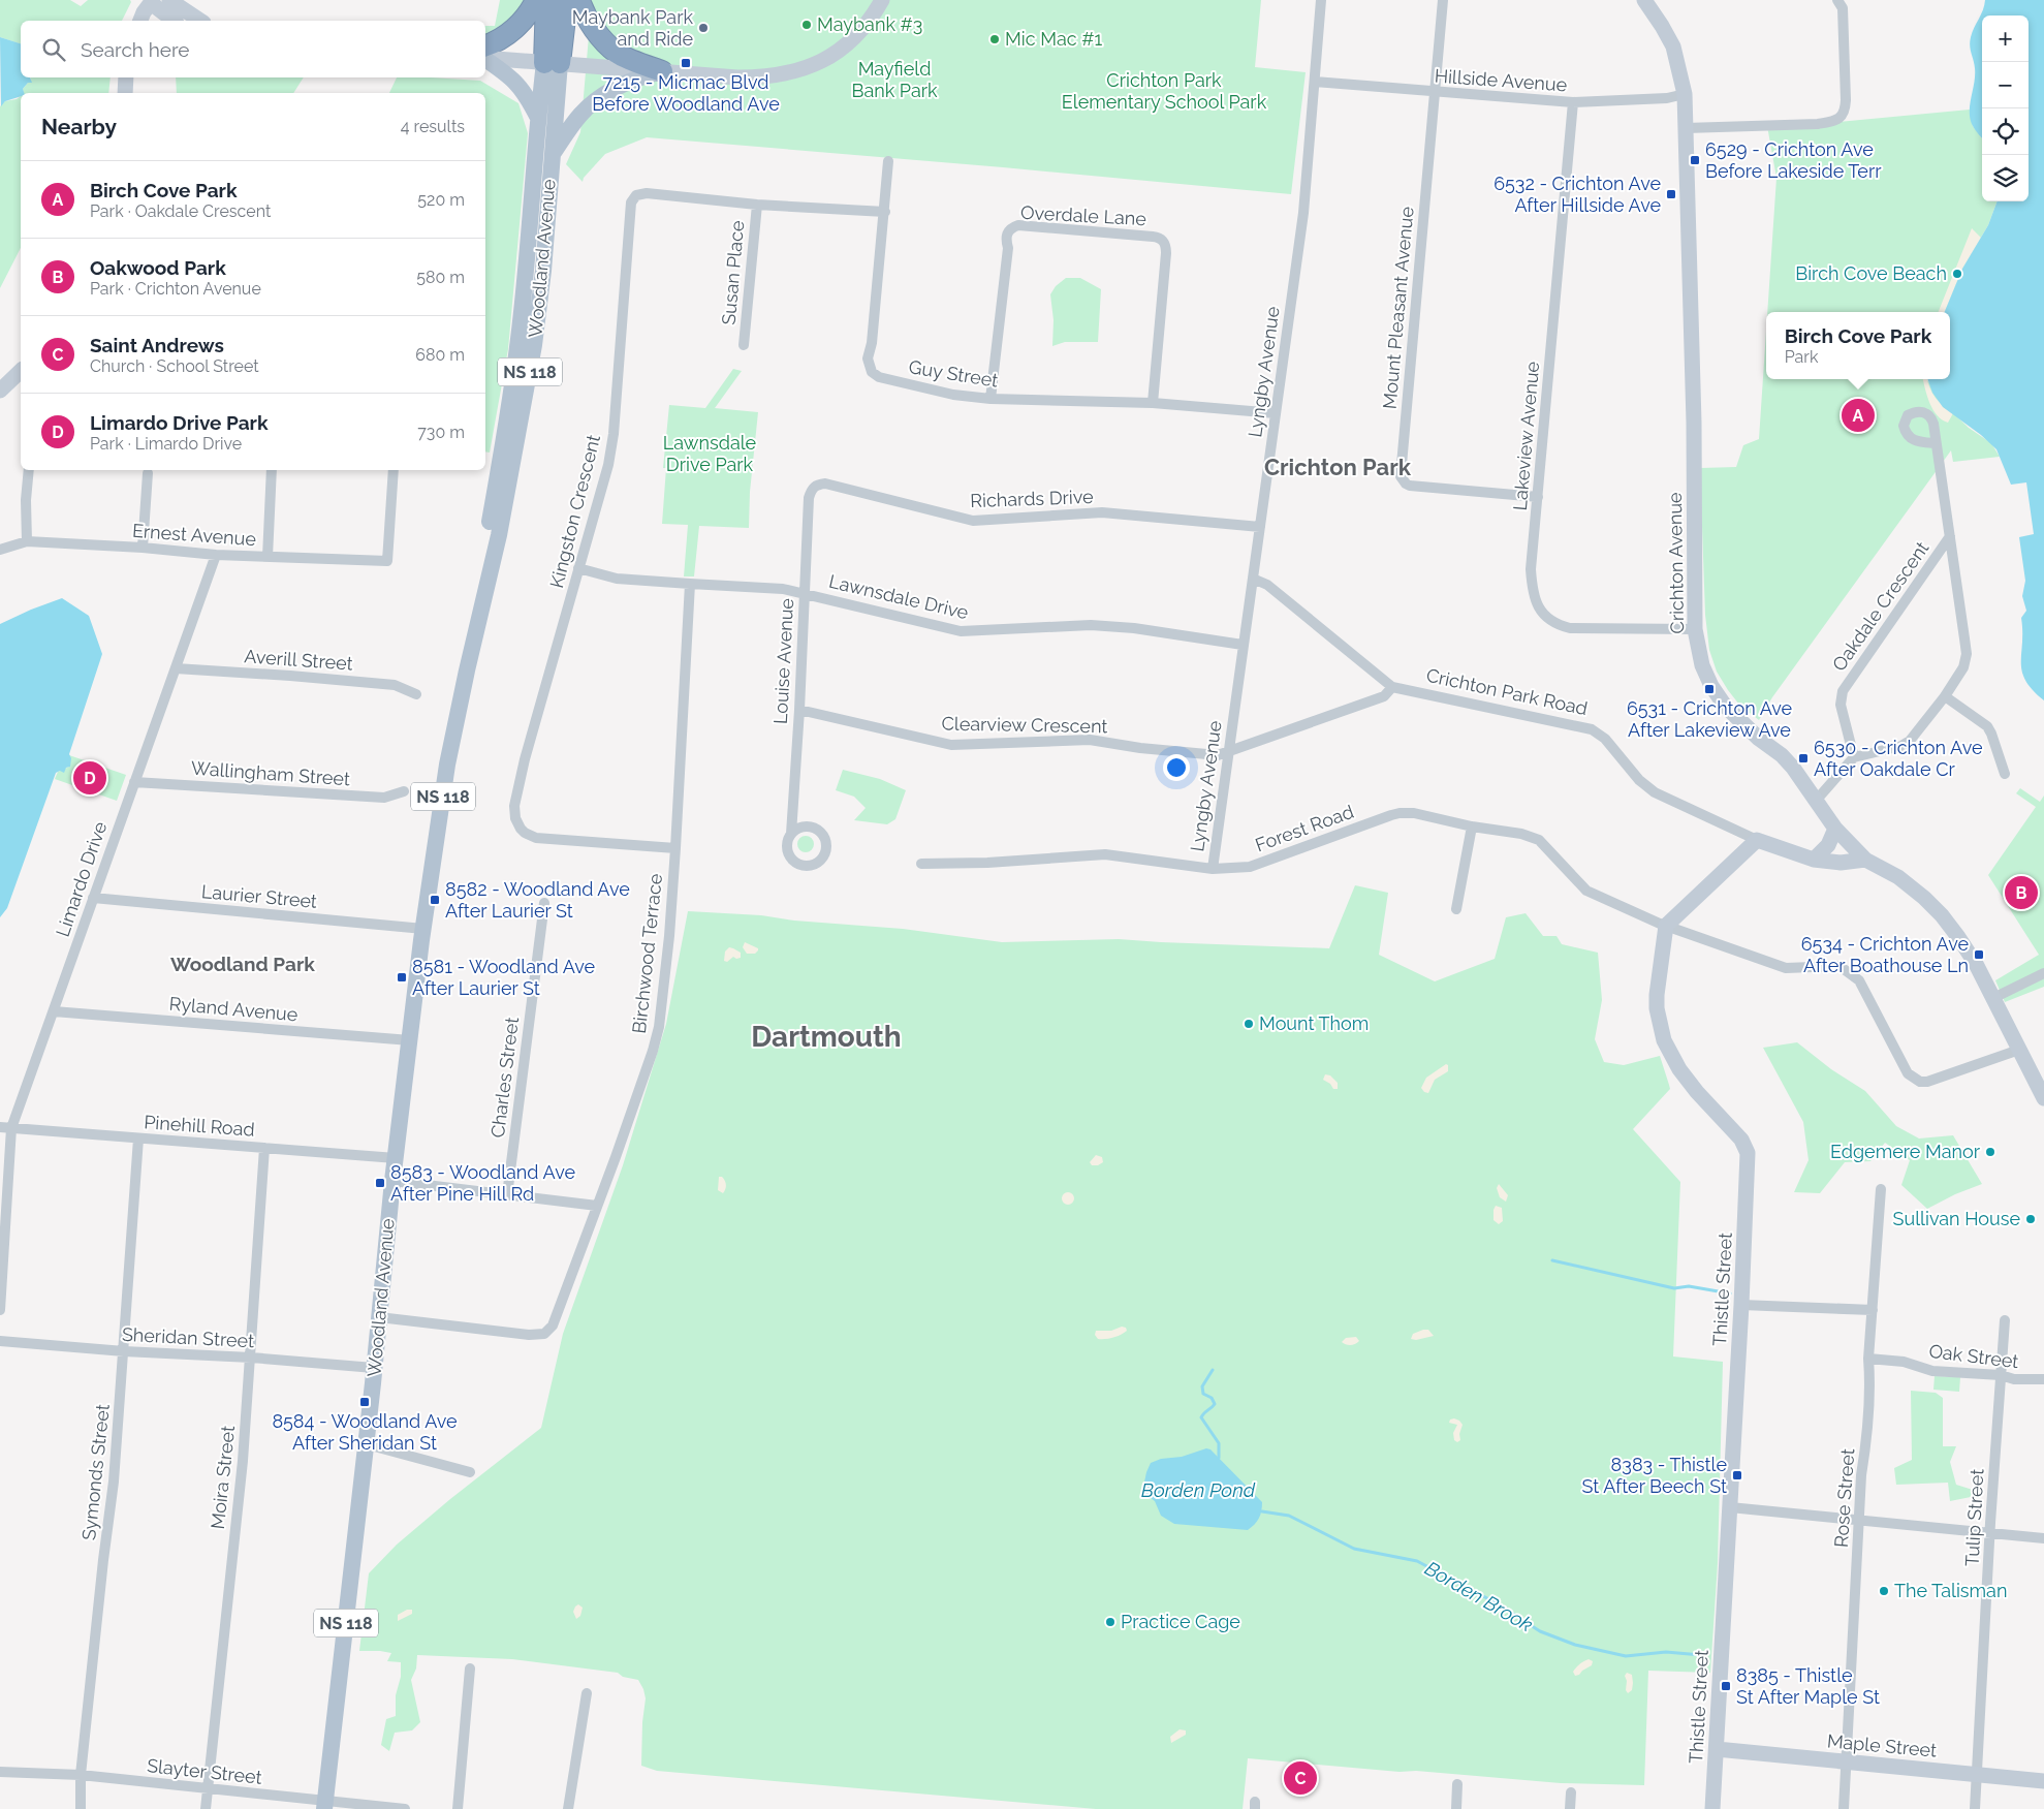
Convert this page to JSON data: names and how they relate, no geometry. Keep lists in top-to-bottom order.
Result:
{
  "streets": {
    "highway": ["Woodland Avenue", "NS 118"],
    "street": [
      "Hillside Avenue",
      "Overdale Lane",
      "Susan Place",
      "Mount Pleasant Avenue",
      "Lyngby Avenue",
      "Guy Street",
      "Lakeview Avenue",
      "Richards Drive",
      "Kingston Crescent",
      "Ernest Avenue",
      "Crichton Avenue",
      "Lawnsdale Drive",
      "Oakdale Crescent",
      "Averill Street",
      "Louise Avenue",
      "Crichton Park Road",
      "Clearview Crescent",
      "Wallingham Street",
      "Forest Road",
      "Limardo Drive",
      "Laurier Street",
      "Birchwood Terrace",
      "Ryland Avenue",
      "Charles Street",
      "Pinehill Road",
      "Thistle Street",
      "Sheridan Street",
      "Oak Street",
      "Symonds Street",
      "Moira Street",
      "Rose Street",
      "Tulip Street",
      "Maple Street",
      "Slayter Street"
    ]
  },
  "crossings": [
    ["Hillside Avenue", "Mount Pleasant Avenue"],
    ["Hillside Avenue", "Lyngby Avenue"],
    ["Hillside Avenue", "Lakeview Avenue"],
    ["Hillside Avenue", "Crichton Avenue"],
    ["Overdale Lane", "Guy Street"],
    ["Woodland Avenue", "Laurier Street"],
    ["Woodland Avenue", "Birchwood Terrace"],
    ["Woodland Avenue", "Ryland Avenue"],
    ["Woodland Avenue", "Pinehill Road"],
    ["Woodland Avenue", "Sheridan Street"],
    ["Woodland Avenue", "Slayter Street"],
    ["Susan Place", "Kingston Crescent"],
    ["Mount Pleasant Avenue", "Lakeview Avenue"],
    ["Lyngby Avenue", "Guy Street"],
    ["Lyngby Avenue", "Richards Drive"],
    ["Lyngby Avenue", "Lawnsdale Drive"],
    ["Lyngby Avenue", "Crichton Park Road"],
    ["Lyngby Avenue", "Clearview Crescent"],
    ["Lyngby Avenue", "Forest Road"],
    ["Guy Street", "Kingston Crescent"],
    ["Lakeview Avenue", "Crichton Avenue"],
    ["Richards Drive", "Louise Avenue"],
    ["Kingston Crescent", "Lawnsdale Drive"],
    ["Kingston Crescent", "Birchwood Terrace"],
    ["Ernest Avenue", "Limardo Drive"],
    ["Crichton Avenue", "Crichton Park Road"],
    ["Crichton Avenue", "Forest Road"],
    ["Lawnsdale Drive", "Louise Avenue"],
    ["Lawnsdale Drive", "Birchwood Terrace"],
    ["Averill Street", "Limardo Drive"],
    ["Louise Avenue", "Clearview Crescent"],
    ["Crichton Park Road", "Clearview Crescent"],
    ["Wallingham Street", "Limardo Drive"],
    ["Forest Road", "Thistle Street"],
    ["Limardo Drive", "Laurier Street"],
    ["Limardo Drive", "Ryland Avenue"],
    ["Limardo Drive", "Pinehill Road"],
    ["Pinehill Road", "Symonds Street"],
    ["Pinehill Road", "Moira Street"],
    ["Thistle Street", "Maple Street"],
    ["Sheridan Street", "Symonds Street"],
    ["Sheridan Street", "Moira Street"],
    ["Oak Street", "Rose Street"],
    ["Oak Street", "Tulip Street"],
    ["Symonds Street", "Slayter Street"],
    ["Moira Street", "Slayter Street"],
    ["Rose Street", "Maple Street"],
    ["Tulip Street", "Maple Street"]
  ],
  "districts": ["Crichton Park", "Woodland Park", "Dartmouth"],
  "water": ["Borden Pond", "Borden Brook"],
  "parks": ["Mayfield Bank Park", "Crichton Park Elementary School Park", "Lawnsdale Drive Park"],
  "places": {
    "other": [
      "Maybank #3",
      "Maybank Park and Ride",
      "Mic Mac #1",
      "Birch Cove Beach",
      "Mount Thom",
      "Edgemere Manor",
      "Sullivan House",
      "The Talisman",
      "Practice Cage"
    ],
    "transit": [
      "7215 - Micmac Blvd Before Woodland Ave",
      "6529 - Crichton Ave Before Lakeside Terr",
      "6532 - Crichton Ave After Hillside Ave",
      "6531 - Crichton Ave After Lakeview Ave",
      "6530 - Crichton Ave After Oakdale Cr",
      "8582 - Woodland Ave After Laurier St",
      "6534 - Crichton Ave After Boathouse Ln",
      "8581 - Woodland Ave After Laurier St",
      "8583 - Woodland Ave After Pine Hill Rd",
      "8584 - Woodland Ave After Sheridan St",
      "8383 - Thistle St After Beech St",
      "8385 - Thistle St After Maple St"
    ]
  },
  "page": {
    "map_buttons": ["+", "−"],
    "search": "Search here",
    "heading": ["Nearby", "4 results"],
    "list": [
      {
        "mark": "A",
        "name": "Birch Cove Park",
        "note": "Park · Oakdale Crescent",
        "value": "520 m"
      },
      {
        "mark": "B",
        "name": "Oakwood Park",
        "note": "Park · Crichton Avenue",
        "value": "580 m"
      },
      {
        "mark": "C",
        "name": "Saint Andrews",
        "note": "Church · School Street",
        "value": "680 m"
      },
      {
        "mark": "D",
        "name": "Limardo Drive Park",
        "note": "Park · Limardo Drive",
        "value": "730 m"
      }
    ],
    "popup": ["Birch Cove Park", "Park"],
    "pins": [
      "A",
      "D",
      "B",
      "C"
    ]
  }
}
